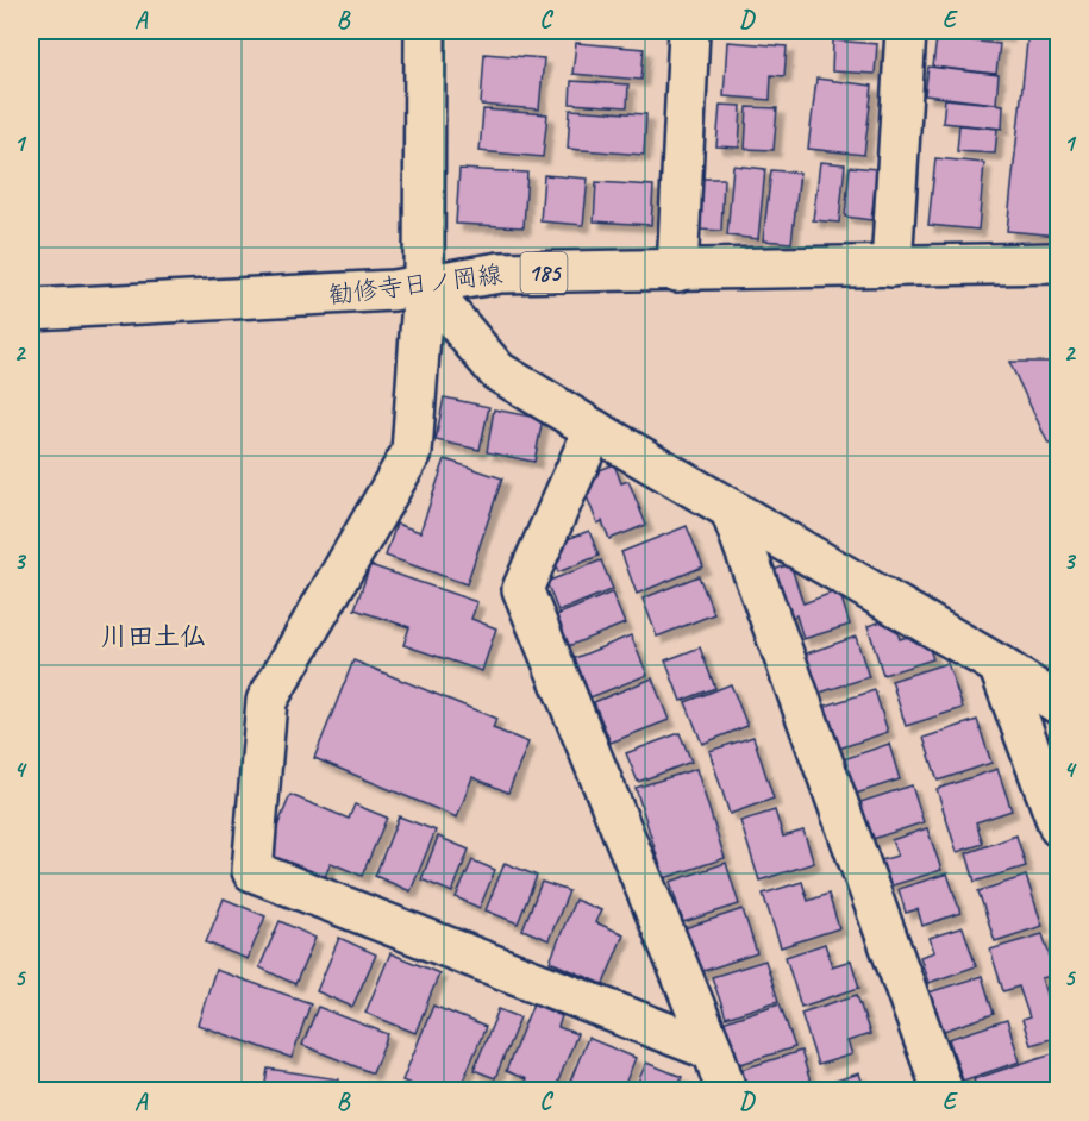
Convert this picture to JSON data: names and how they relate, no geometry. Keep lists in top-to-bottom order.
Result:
{
  "streets": {
    "street": ["185", "勧修寺日ノ岡線"]
  },
  "districts": ["川田土仏"],
  "grid": {
    "columns": [
      "A",
      "B",
      "C",
      "D",
      "E"
    ],
    "rows": [
      "1",
      "2",
      "3",
      "4",
      "5"
    ]
  }
}
